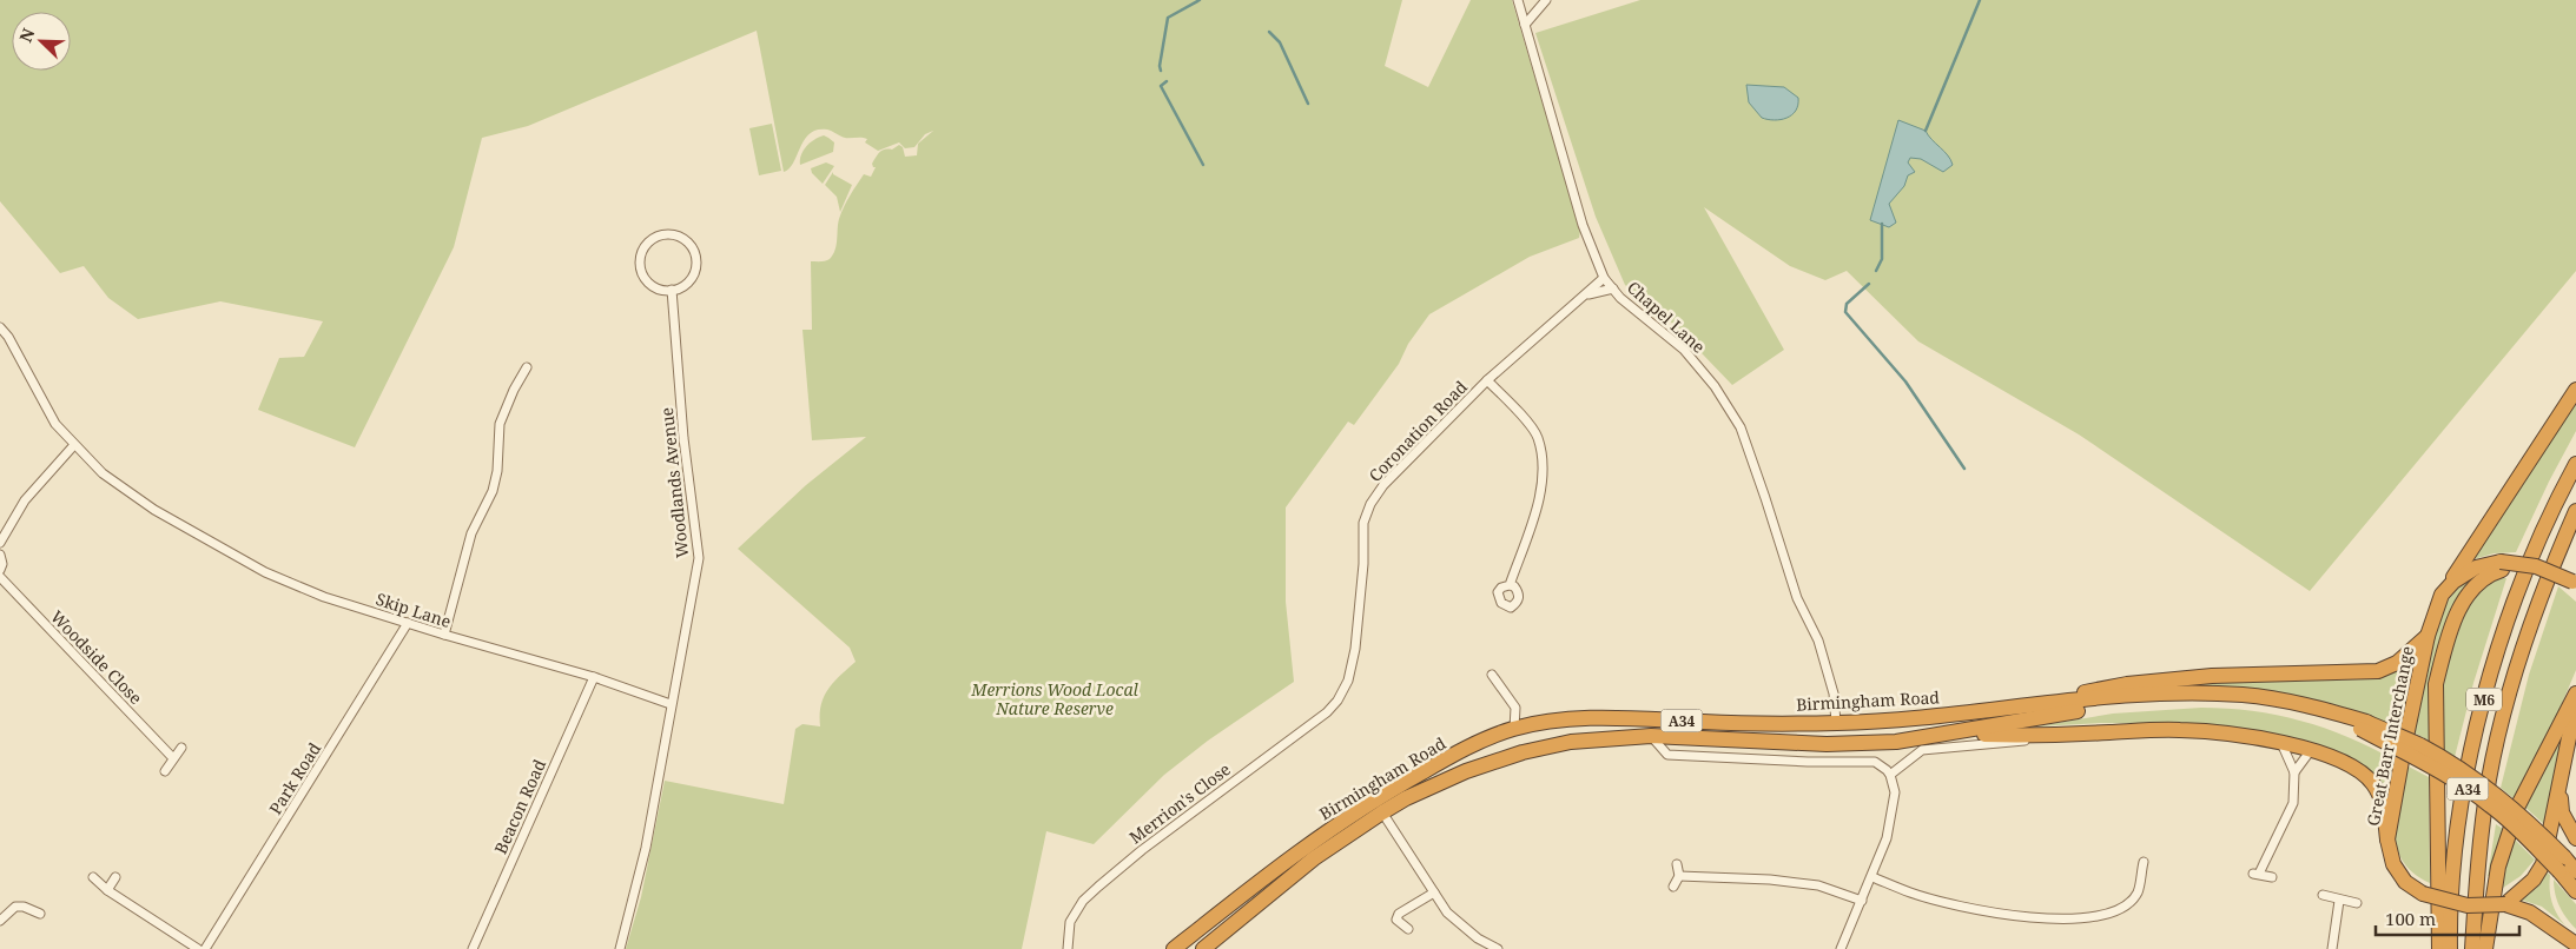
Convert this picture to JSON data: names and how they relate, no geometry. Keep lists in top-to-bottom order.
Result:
{
  "streets": {
    "highway": [
      "M6",
      "Birmingham Road",
      "A34",
      "Great Barr Interchange"
    ],
    "street": [
      "Chapel Lane",
      "Coronation Road",
      "Woodlands Avenue",
      "Skip Lane",
      "Woodside Close",
      "Park Road",
      "Merrion's Close",
      "Beacon Road"
    ]
  },
  "crossings": [
    ["Chapel Lane", "Coronation Road"],
    ["Chapel Lane", "Birmingham Road"],
    ["Coronation Road", "Merrion's Close"],
    ["Woodlands Avenue", "Skip Lane"],
    ["Skip Lane", "Park Road"],
    ["Skip Lane", "Beacon Road"]
  ],
  "parks": ["Merrions Wood Local Nature Reserve"],
  "scale_bar": "100 m",
  "north": "top left"
}
